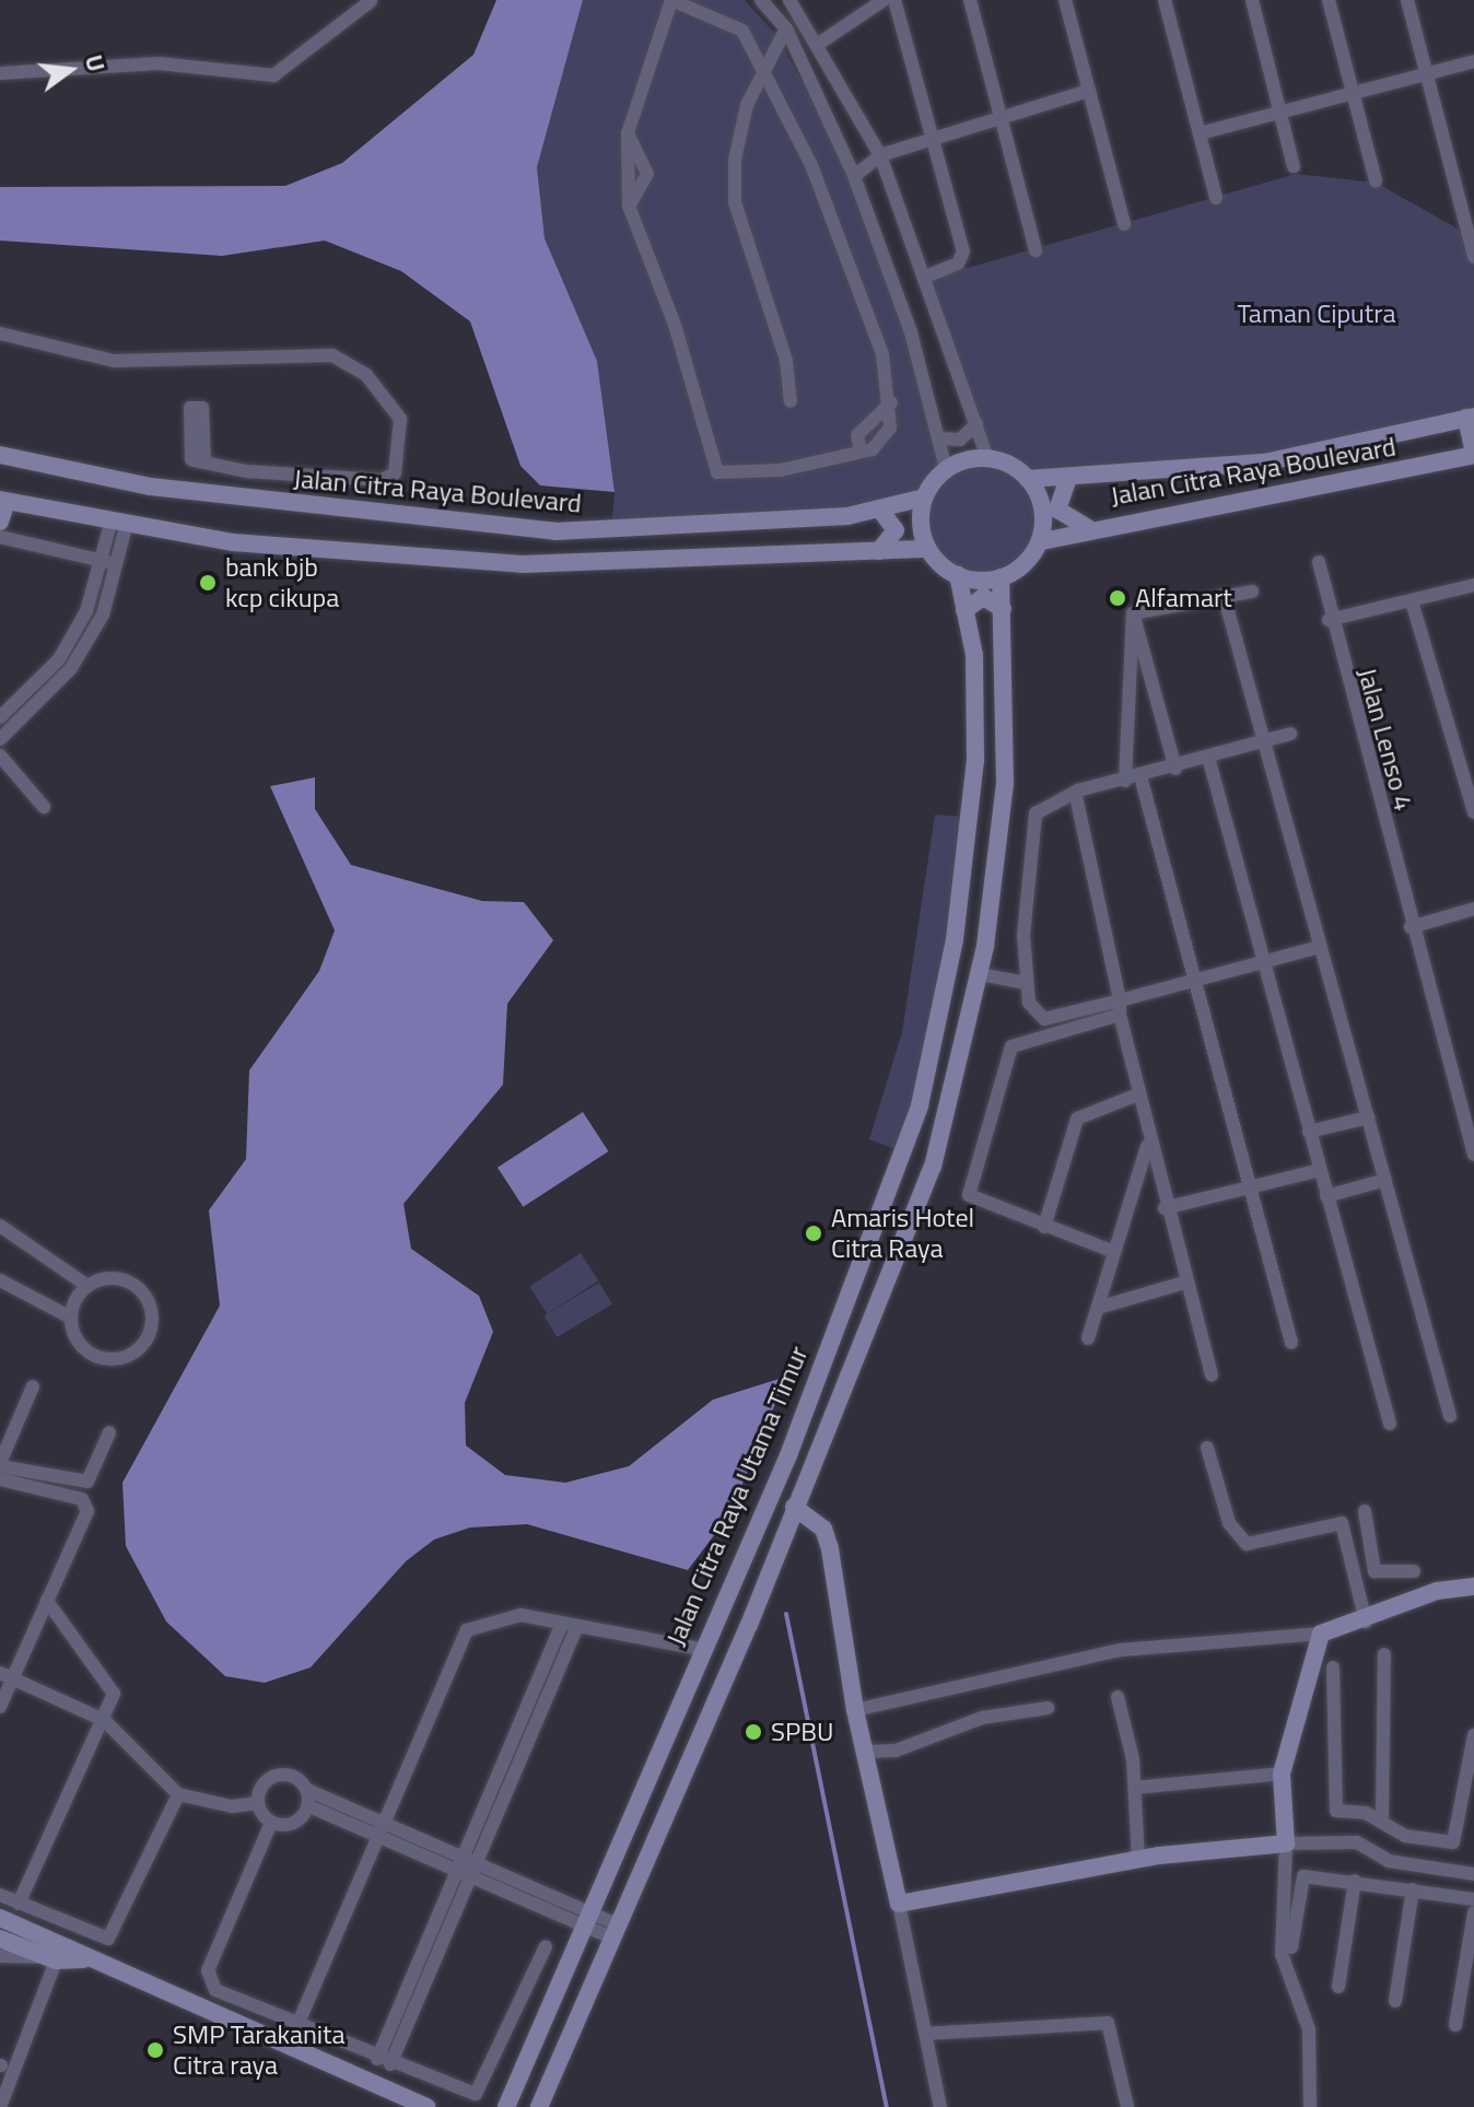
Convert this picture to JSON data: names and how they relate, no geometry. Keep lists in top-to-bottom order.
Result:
{
  "streets": {
    "main road": ["Jalan Citra Raya Boulevard", "Jalan Citra Raya Utama Timur"],
    "street": ["Jalan Lenso 4"]
  },
  "crossings": [
    ["Jalan Citra Raya Boulevard", "Jalan Citra Raya Utama Timur"]
  ],
  "parks": ["Taman Ciputra"],
  "places": [
    "bank bjb kcp cikupa",
    "Alfamart",
    "Amaris Hotel Citra Raya",
    "SPBU",
    "SMP Tarakanita Citra raya"
  ],
  "north": "right"
}
